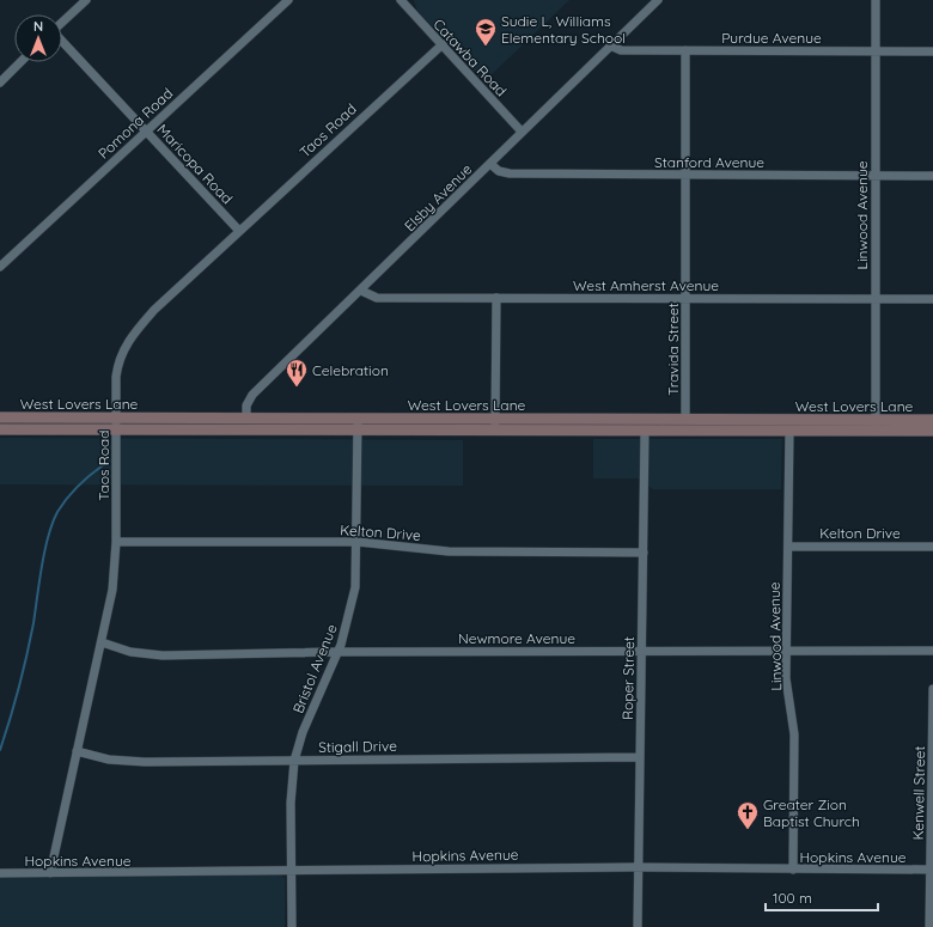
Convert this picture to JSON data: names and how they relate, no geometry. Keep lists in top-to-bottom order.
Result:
{
  "streets": {
    "main road": ["West Lovers Lane"],
    "street": [
      "Purdue Avenue",
      "Catawba Road",
      "Pomona Road",
      "Taos Road",
      "Stanford Avenue",
      "Maricopa Road",
      "Elsby Avenue",
      "Linwood Avenue",
      "West Amherst Avenue",
      "Travida Street",
      "Kelton Drive",
      "Newmore Avenue",
      "Bristol Avenue",
      "Roper Street",
      "Stigall Drive",
      "Kenwell Street",
      "Hopkins Avenue"
    ]
  },
  "crossings": [
    ["Purdue Avenue", "Elsby Avenue"],
    ["Purdue Avenue", "Linwood Avenue"],
    ["Purdue Avenue", "Travida Street"],
    ["Catawba Road", "Taos Road"],
    ["Catawba Road", "Elsby Avenue"],
    ["Pomona Road", "Maricopa Road"],
    ["Taos Road", "Maricopa Road"],
    ["Taos Road", "West Lovers Lane"],
    ["Taos Road", "Kelton Drive"],
    ["Taos Road", "Newmore Avenue"],
    ["Taos Road", "Stigall Drive"],
    ["Taos Road", "Hopkins Avenue"],
    ["Stanford Avenue", "Elsby Avenue"],
    ["Stanford Avenue", "Linwood Avenue"],
    ["Stanford Avenue", "Travida Street"],
    ["Elsby Avenue", "West Amherst Avenue"],
    ["Elsby Avenue", "West Lovers Lane"],
    ["Linwood Avenue", "West Amherst Avenue"],
    ["Linwood Avenue", "West Lovers Lane"],
    ["Linwood Avenue", "Kelton Drive"],
    ["Linwood Avenue", "Newmore Avenue"],
    ["Linwood Avenue", "Hopkins Avenue"],
    ["West Amherst Avenue", "Travida Street"],
    ["Travida Street", "West Lovers Lane"],
    ["West Lovers Lane", "Bristol Avenue"],
    ["West Lovers Lane", "Roper Street"],
    ["Kelton Drive", "Bristol Avenue"],
    ["Kelton Drive", "Roper Street"],
    ["Newmore Avenue", "Bristol Avenue"],
    ["Newmore Avenue", "Roper Street"],
    ["Bristol Avenue", "Stigall Drive"],
    ["Bristol Avenue", "Hopkins Avenue"],
    ["Roper Street", "Stigall Drive"],
    ["Roper Street", "Hopkins Avenue"],
    ["Kenwell Street", "Hopkins Avenue"]
  ],
  "places": {
    "school or university": ["Sudie L, Williams Elementary School"],
    "restaurant": ["Celebration"],
    "church": ["Greater Zion Baptist Church"]
  },
  "scale_bar": "100 m",
  "north": "top"
}
